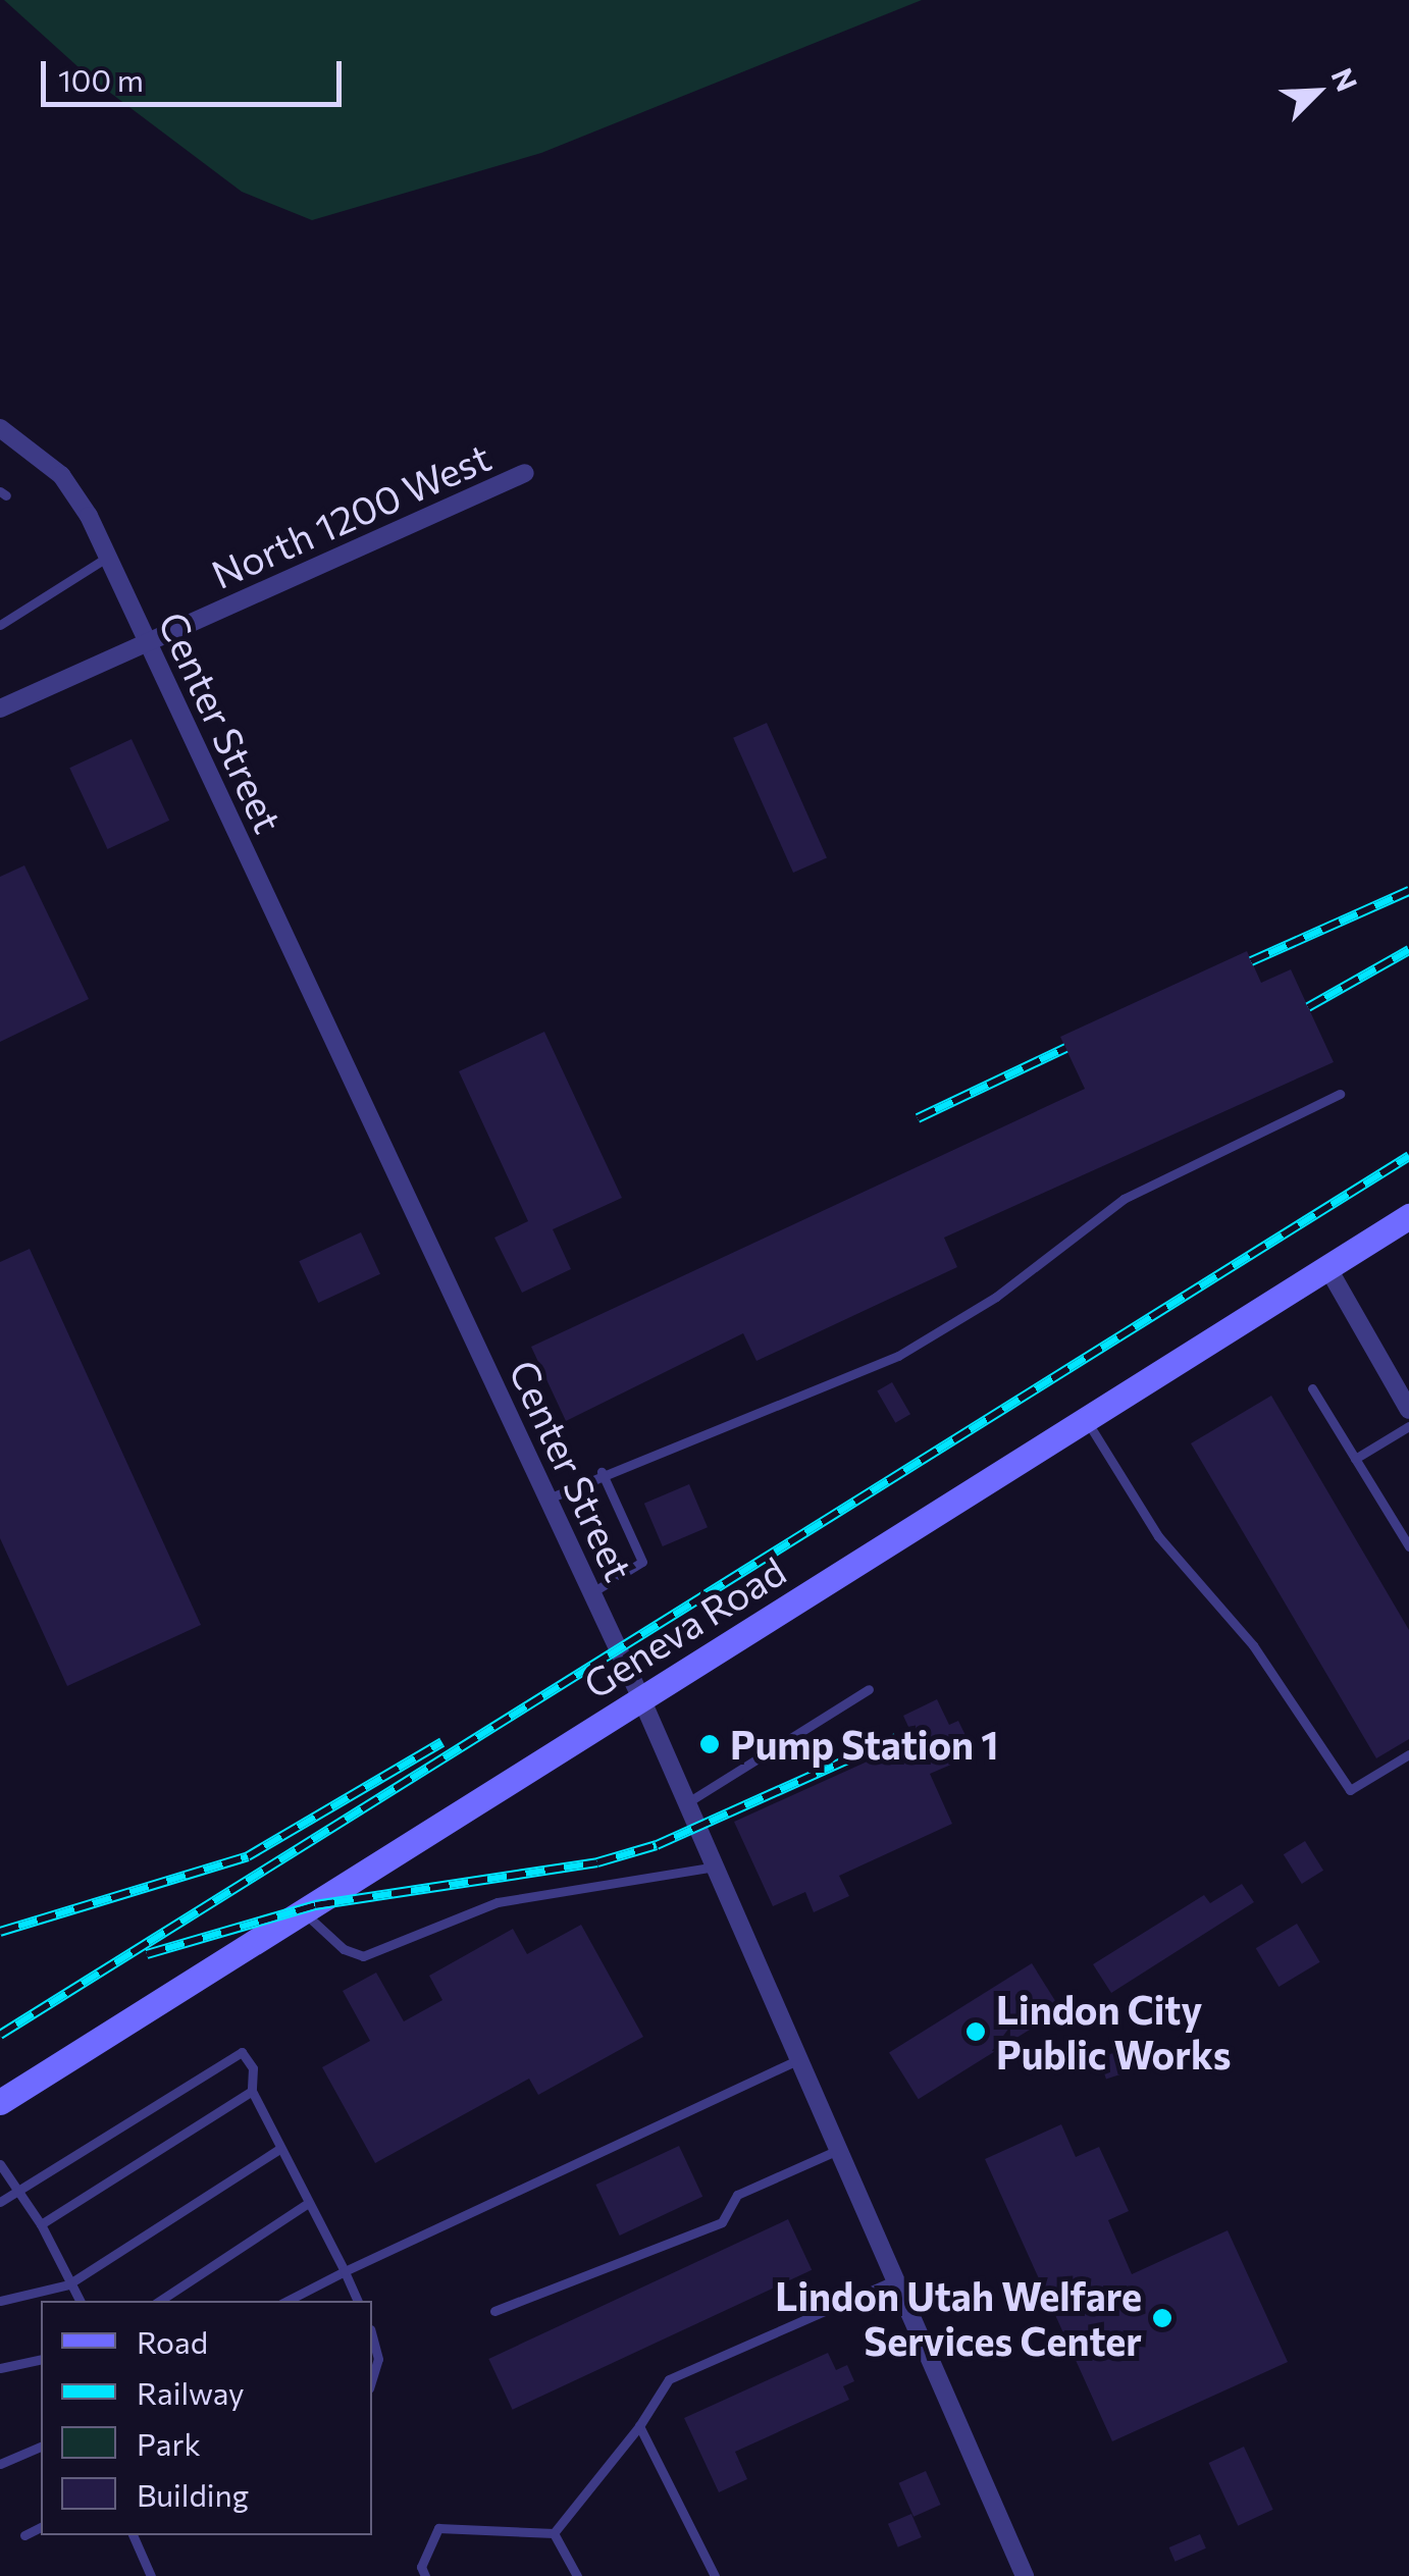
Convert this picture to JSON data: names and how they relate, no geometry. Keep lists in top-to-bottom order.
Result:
{
  "streets": {
    "main road": ["Geneva Road"],
    "street": ["North 1200 West", "Center Street"]
  },
  "crossings": [
    ["North 1200 West", "Center Street"],
    ["Center Street", "Geneva Road"]
  ],
  "places": ["Pump Station 1", "Lindon City Public Works", "Lindon Utah Welfare Services Center"],
  "legend": [
    "Road",
    "Railway",
    "Park",
    "Building"
  ],
  "scale_bar": "100 m",
  "north": "top right"
}
